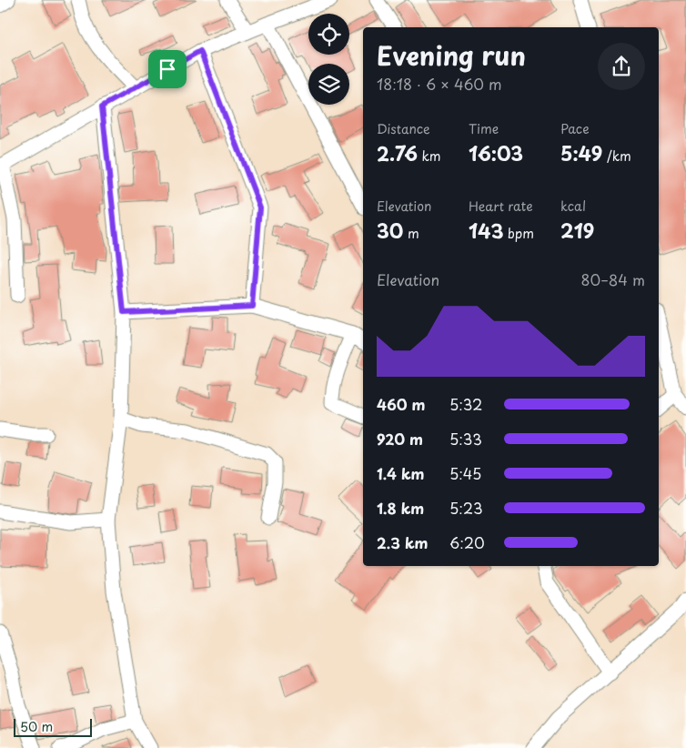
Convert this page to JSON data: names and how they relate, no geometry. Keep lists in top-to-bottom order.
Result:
{
  "scale_bar": "50 m",
  "page": {
    "heading": ["Evening run", "18:18 · 6 × 460 m"],
    "stats": [
      ["Distance", "2.76 km"],
      ["Time", "16:03"],
      ["Pace", "5:49 /km"],
      ["Elevation", "30 m"],
      ["Heart rate", "143 bpm"],
      ["kcal", "219"]
    ],
    "chart": ["Elevation", "80–84 m"],
    "list": [
      {
        "name": "460 m",
        "note": "5:32"
      },
      {
        "name": "920 m",
        "note": "5:33"
      },
      {
        "name": "1.4 km",
        "note": "5:45"
      },
      {
        "name": "1.8 km",
        "note": "5:23"
      },
      {
        "name": "2.3 km",
        "note": "6:20"
      }
    ],
    "scale": "50 m"
  }
}
